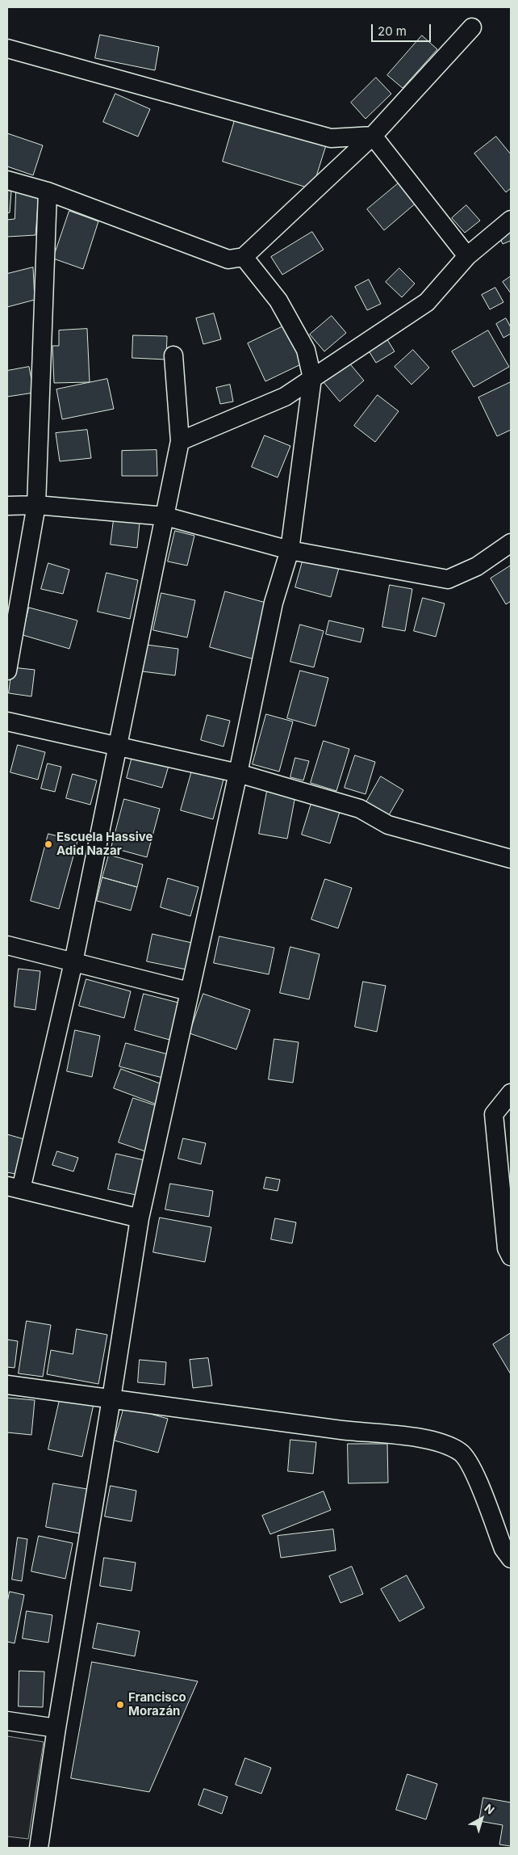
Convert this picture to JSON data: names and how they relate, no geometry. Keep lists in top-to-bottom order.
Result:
{
  "places": ["Escuela Hassive Adid Nazar", "Francisco Morazán"],
  "scale_bar": "20 m",
  "north": "top right"
}
